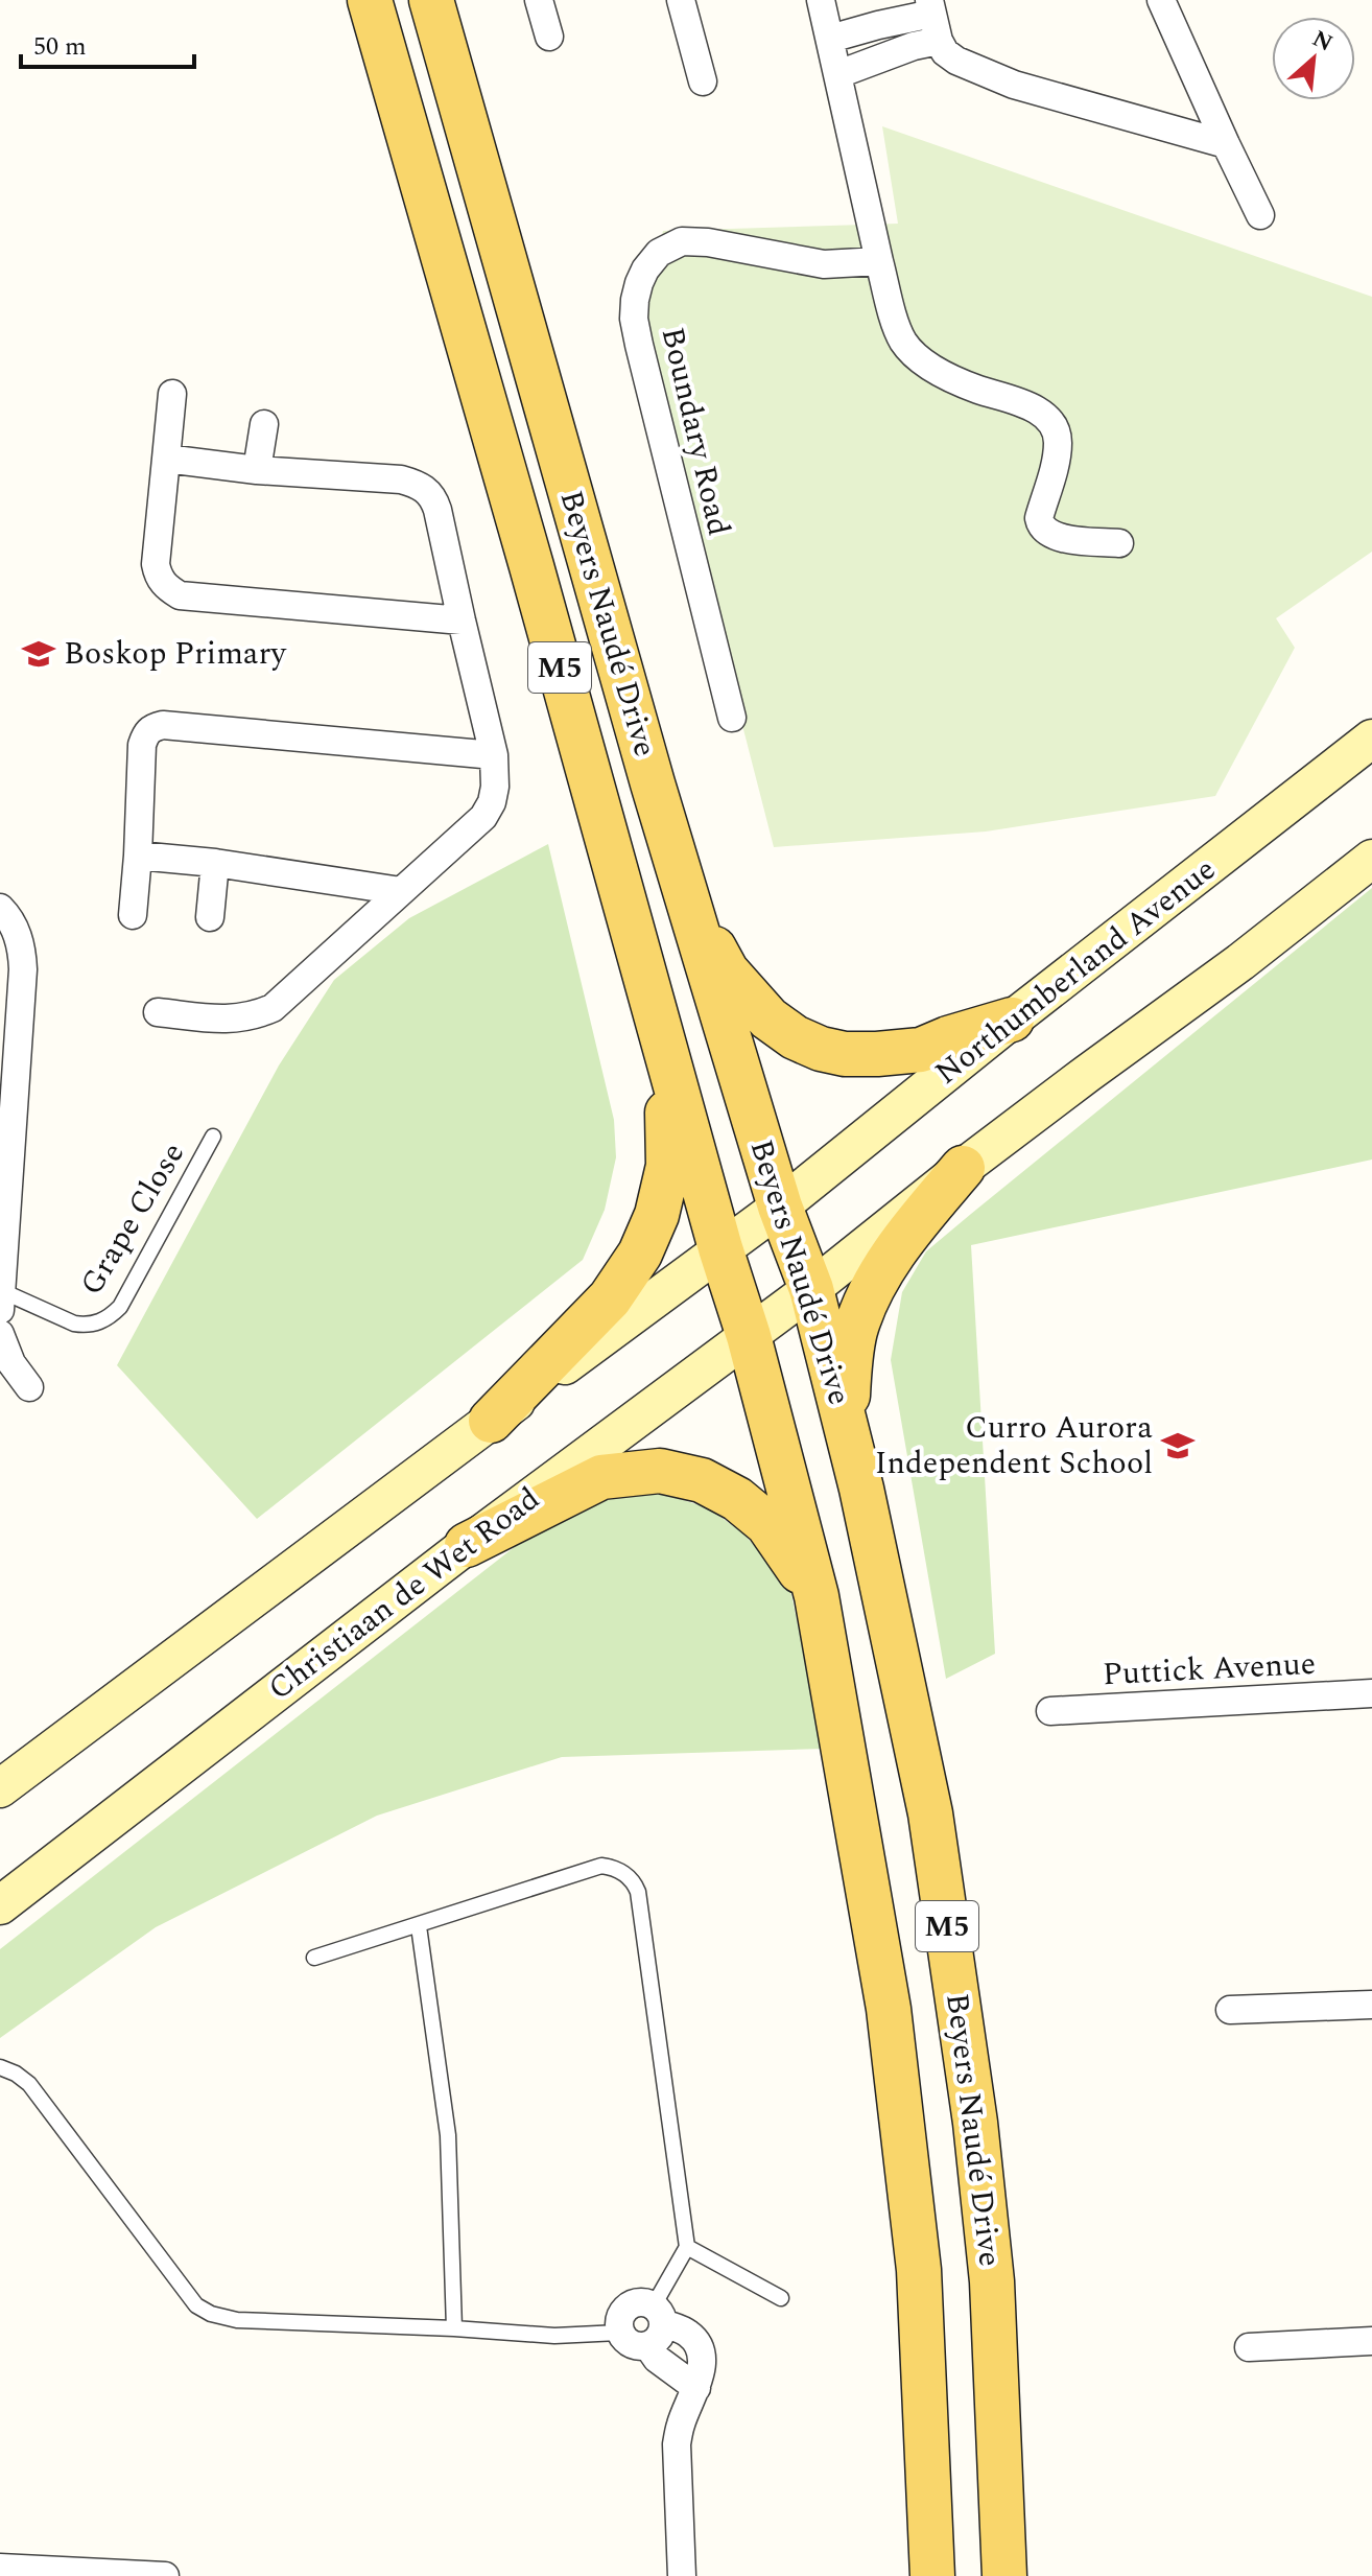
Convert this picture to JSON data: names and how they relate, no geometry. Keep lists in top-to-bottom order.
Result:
{
  "streets": {
    "main road": [
      "Beyers Naudé Drive",
      "M5",
      "Northumberland Avenue",
      "Christiaan de Wet Road"
    ],
    "street": ["Boundary Road", "Puttick Avenue"],
    "lane": ["Grape Close"]
  },
  "crossings": [
    ["Beyers Naudé Drive", "Northumberland Avenue"],
    ["Beyers Naudé Drive", "Christiaan de Wet Road"]
  ],
  "places": {
    "school or university": ["Boskop Primary", "Curro Aurora Independent School"]
  },
  "scale_bar": "50 m",
  "north": "top right"
}
